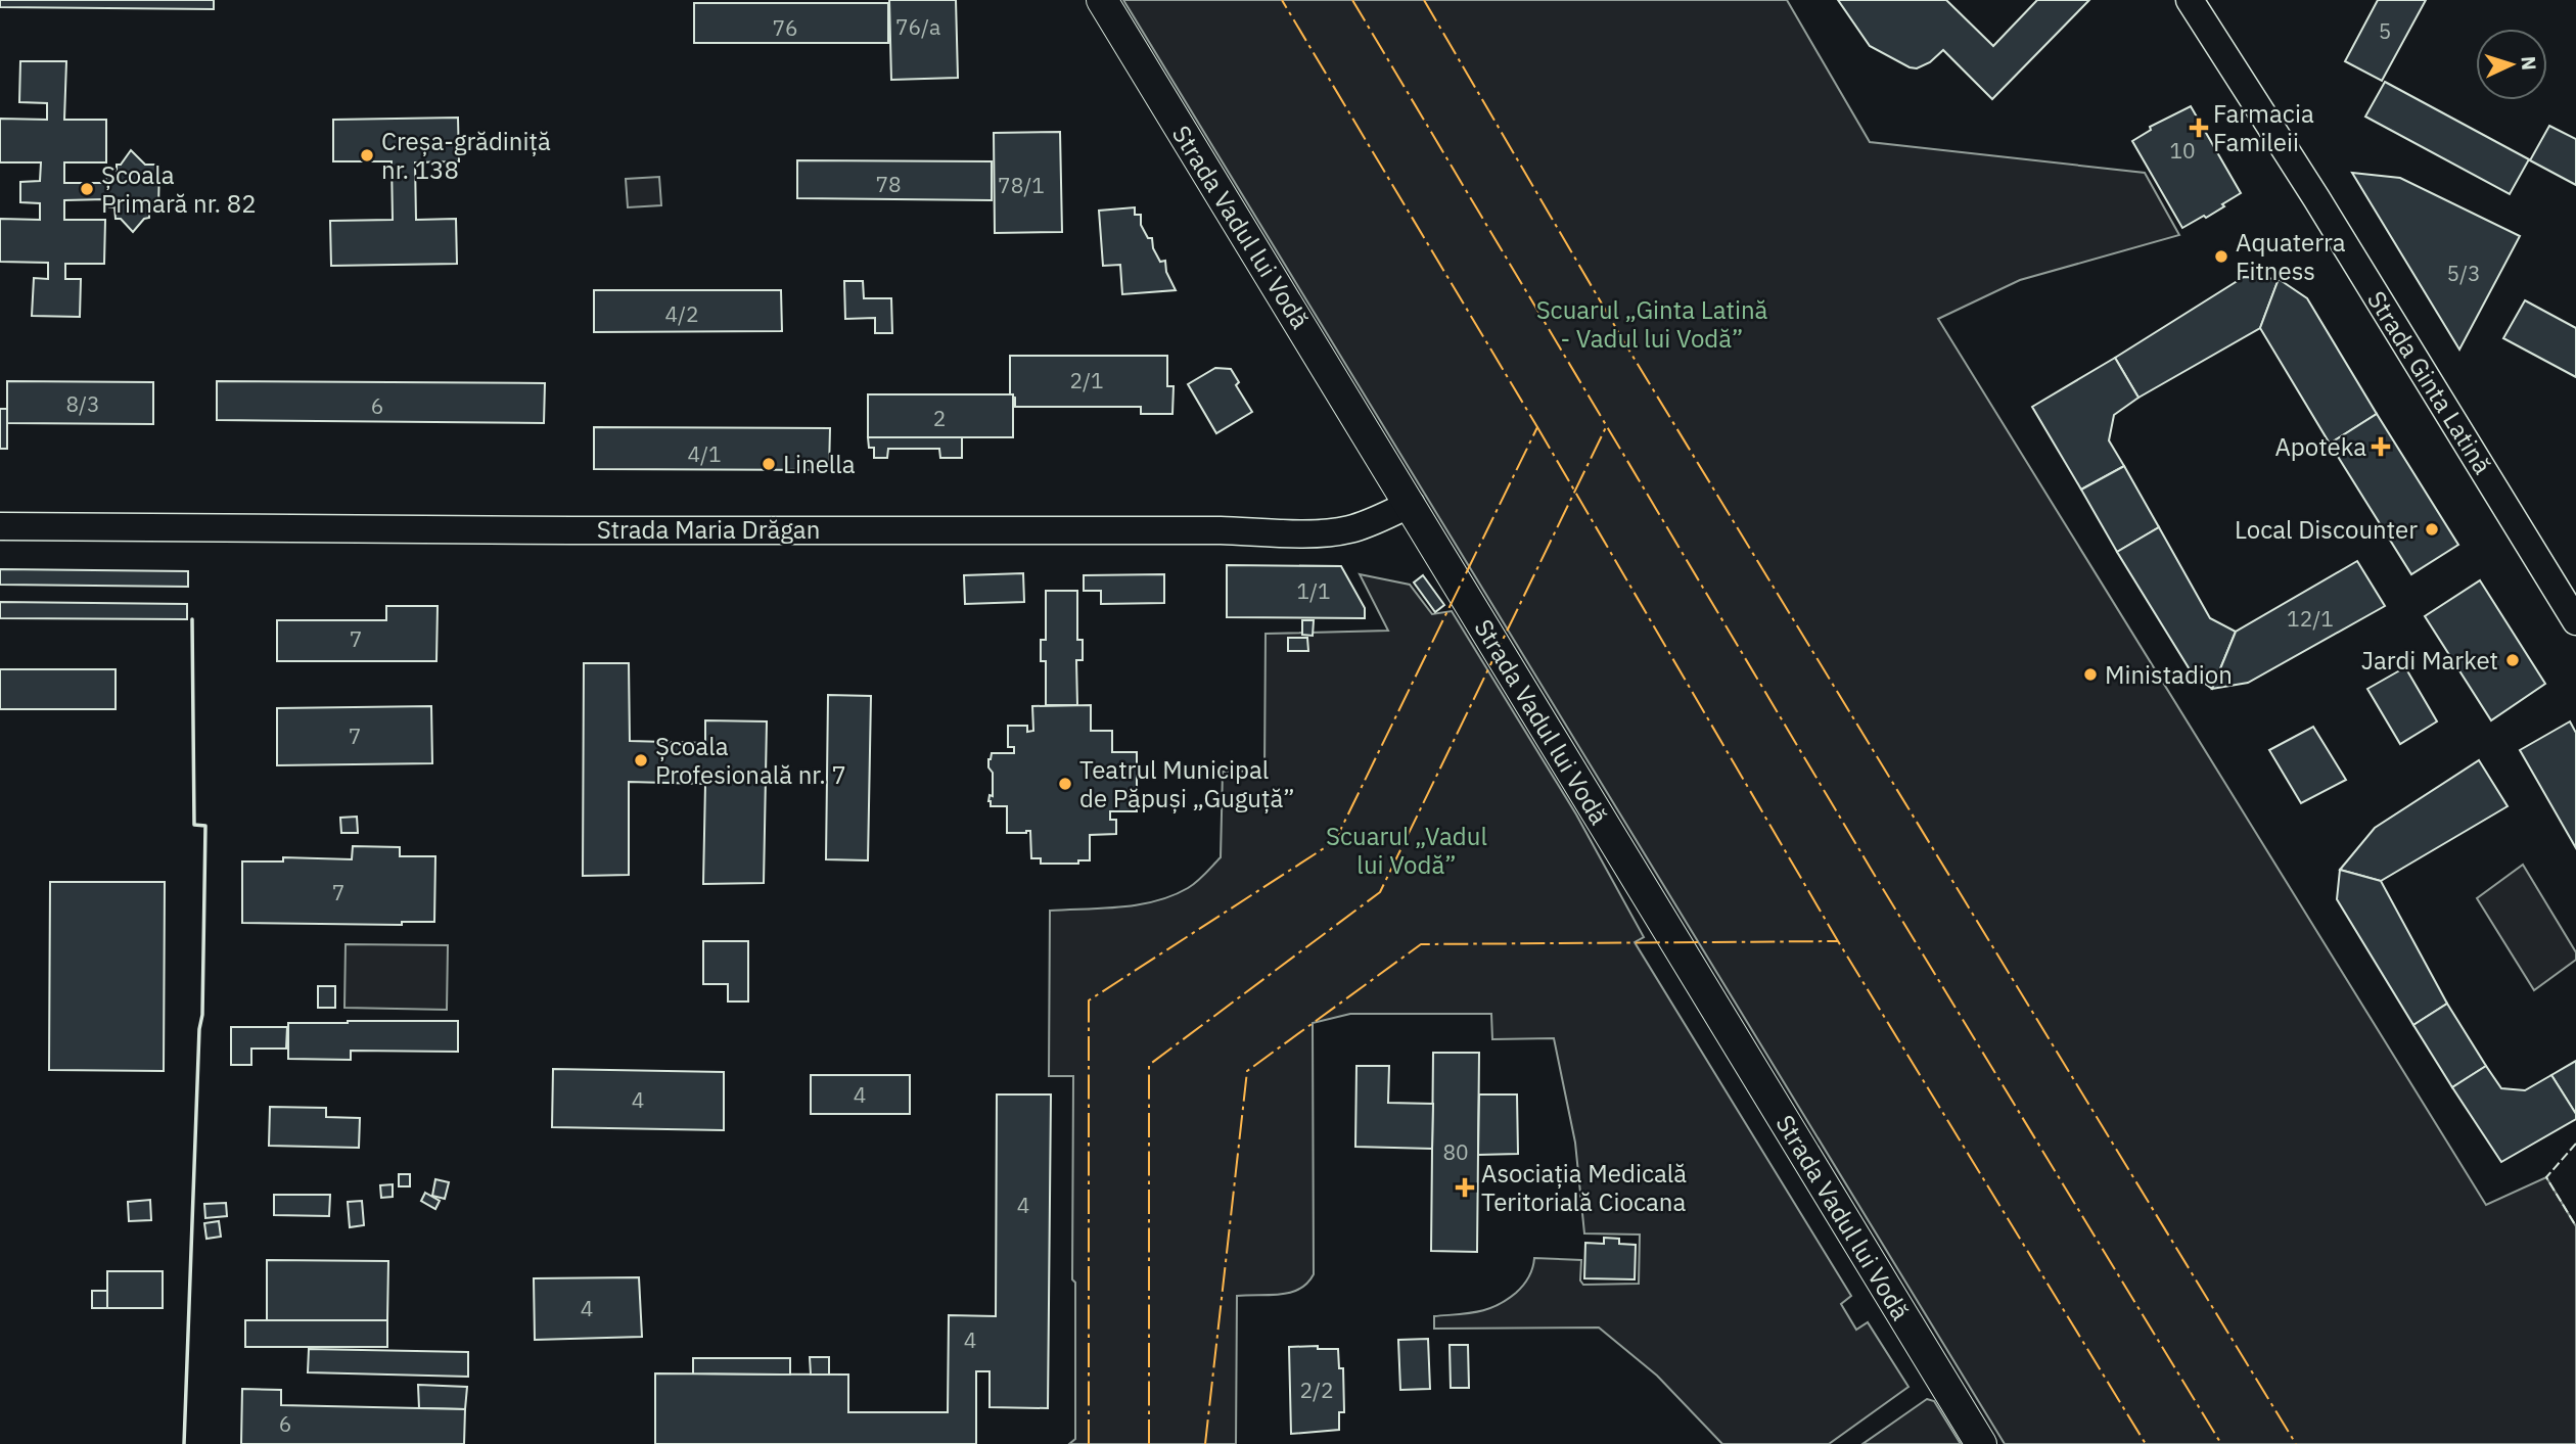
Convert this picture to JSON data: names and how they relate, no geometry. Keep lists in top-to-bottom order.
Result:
{
  "streets": {
    "main road": ["Strada Vadul lui Vodă", "Strada Ginta Latină", "Strada Maria Drăgan"]
  },
  "crossings": [
    ["Strada Vadul lui Vodă", "Strada Maria Drăgan"]
  ],
  "parks": ["Scuarul „Ginta Latină - Vadul lui Vodă”", "Scuarul „Vadul lui Vodă”"],
  "places": {
    "health": ["Farmacia Famileii", "Apoteka", "Asociația Medicală Teritorială Ciocana"],
    "other": [
      "Creșa-grădiniță nr. 138",
      "Școala Primară nr. 82",
      "Aquaterra Fitness",
      "Linella",
      "Local Discounter",
      "Jardi Market",
      "Ministadion",
      "Școala Profesională nr. 7",
      "Teatrul Municipal de Păpuși „Guguță”"
    ]
  },
  "house_numbers": [
    "76/a",
    "76",
    "5",
    "10",
    "78",
    "78/1",
    "5/3",
    "4/2",
    "2/1",
    "8/3",
    "6",
    "2",
    "4/1",
    "1/1",
    "12/1",
    "7",
    "7",
    "7",
    "4",
    "4",
    "80",
    "4",
    "4",
    "4",
    "2/2",
    "6"
  ],
  "north": "right"
}
